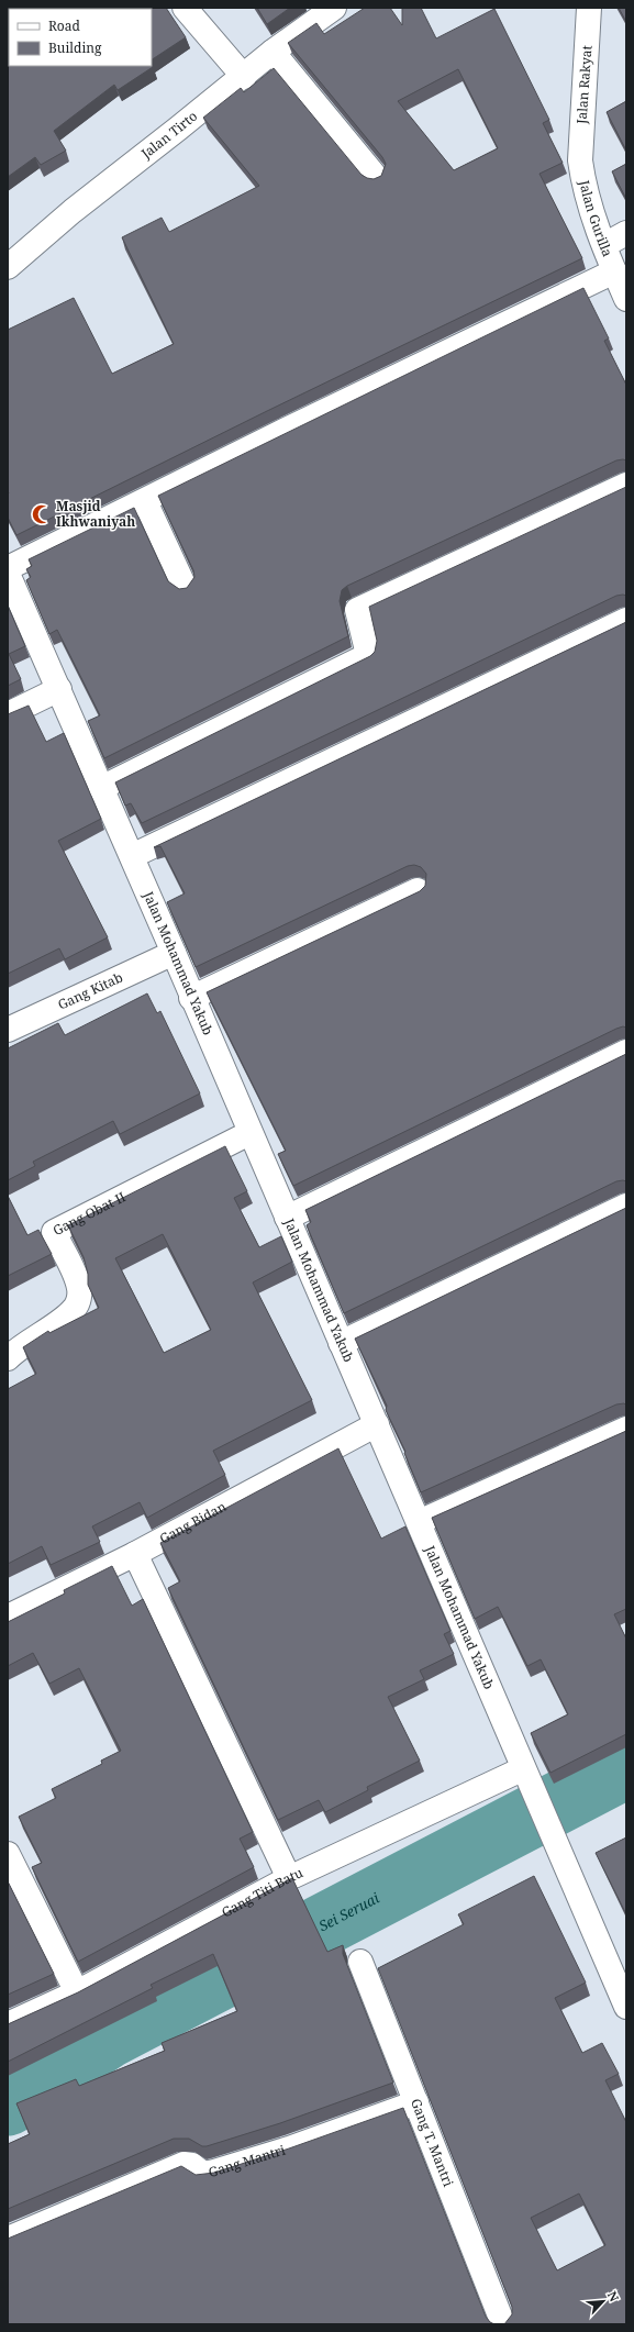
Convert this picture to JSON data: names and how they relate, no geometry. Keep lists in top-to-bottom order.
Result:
{
  "streets": {
    "street": [
      "Jalan Rakyat",
      "Jalan Tirto",
      "Jalan Gurilla",
      "Jalan Mohammad Yakub",
      "Gang Kitab",
      "Gang Obat II",
      "Gang Bidan",
      "Gang Titi Batu",
      "Gang T. Mantri",
      "Gang Mantri"
    ]
  },
  "crossings": [
    ["Jalan Rakyat", "Jalan Gurilla"],
    ["Jalan Mohammad Yakub", "Gang Kitab"],
    ["Jalan Mohammad Yakub", "Gang Obat II"],
    ["Jalan Mohammad Yakub", "Gang Bidan"],
    ["Jalan Mohammad Yakub", "Gang Titi Batu"],
    ["Gang T. Mantri", "Gang Mantri"]
  ],
  "water": ["Sei Seruai"],
  "places": {
    "mosque": ["Masjid Ikhwaniyah"]
  },
  "legend": ["Road", "Building"],
  "north": "top right"
}
